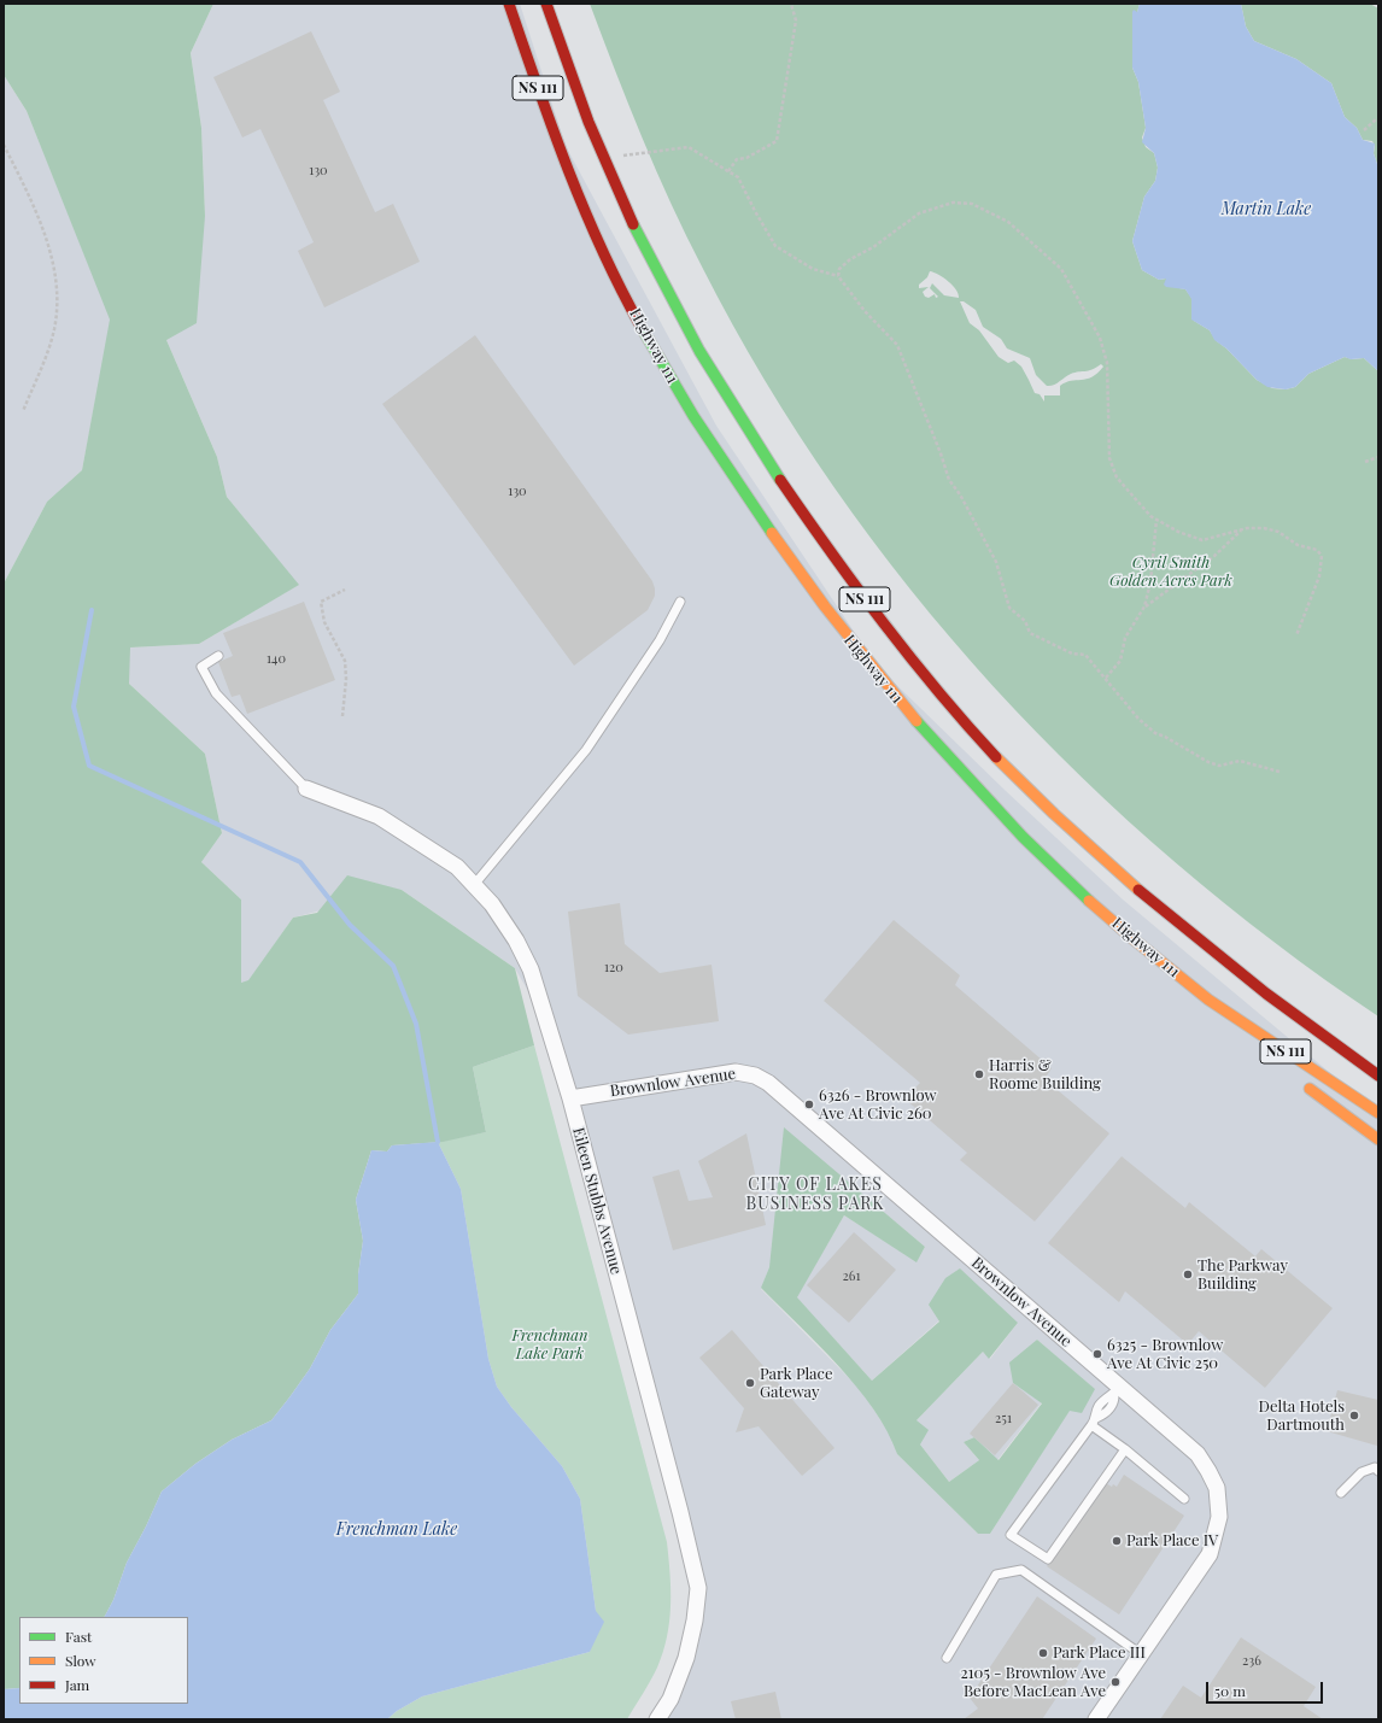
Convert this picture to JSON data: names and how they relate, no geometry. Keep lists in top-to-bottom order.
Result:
{
  "streets": {
    "highway": ["NS 111", "Highway 111"],
    "street": ["Brownlow Avenue", "Eileen Stubbs Avenue"]
  },
  "crossings": [
    ["Brownlow Avenue", "Eileen Stubbs Avenue"]
  ],
  "districts": ["CITY OF LAKES BUSINESS PARK"],
  "water": ["Martin Lake", "Frenchman Lake"],
  "parks": ["Cyril Smith Golden Acres Park", "Frenchman Lake Park"],
  "places": [
    "Harris & Roome Building",
    "6326 - Brownlow Ave At Civic 260",
    "The Parkway Building",
    "6325 - Brownlow Ave At Civic 250",
    "Park Place Gateway",
    "Delta Hotels Dartmouth",
    "Park Place IV",
    "Park Place III",
    "2105 - Brownlow Ave Before MacLean Ave"
  ],
  "house_numbers": [
    "130",
    "130",
    "140",
    "120",
    "261",
    "251",
    "236"
  ],
  "legend": ["Fast", "Slow", "Jam"],
  "scale_bar": "50 m"
}
